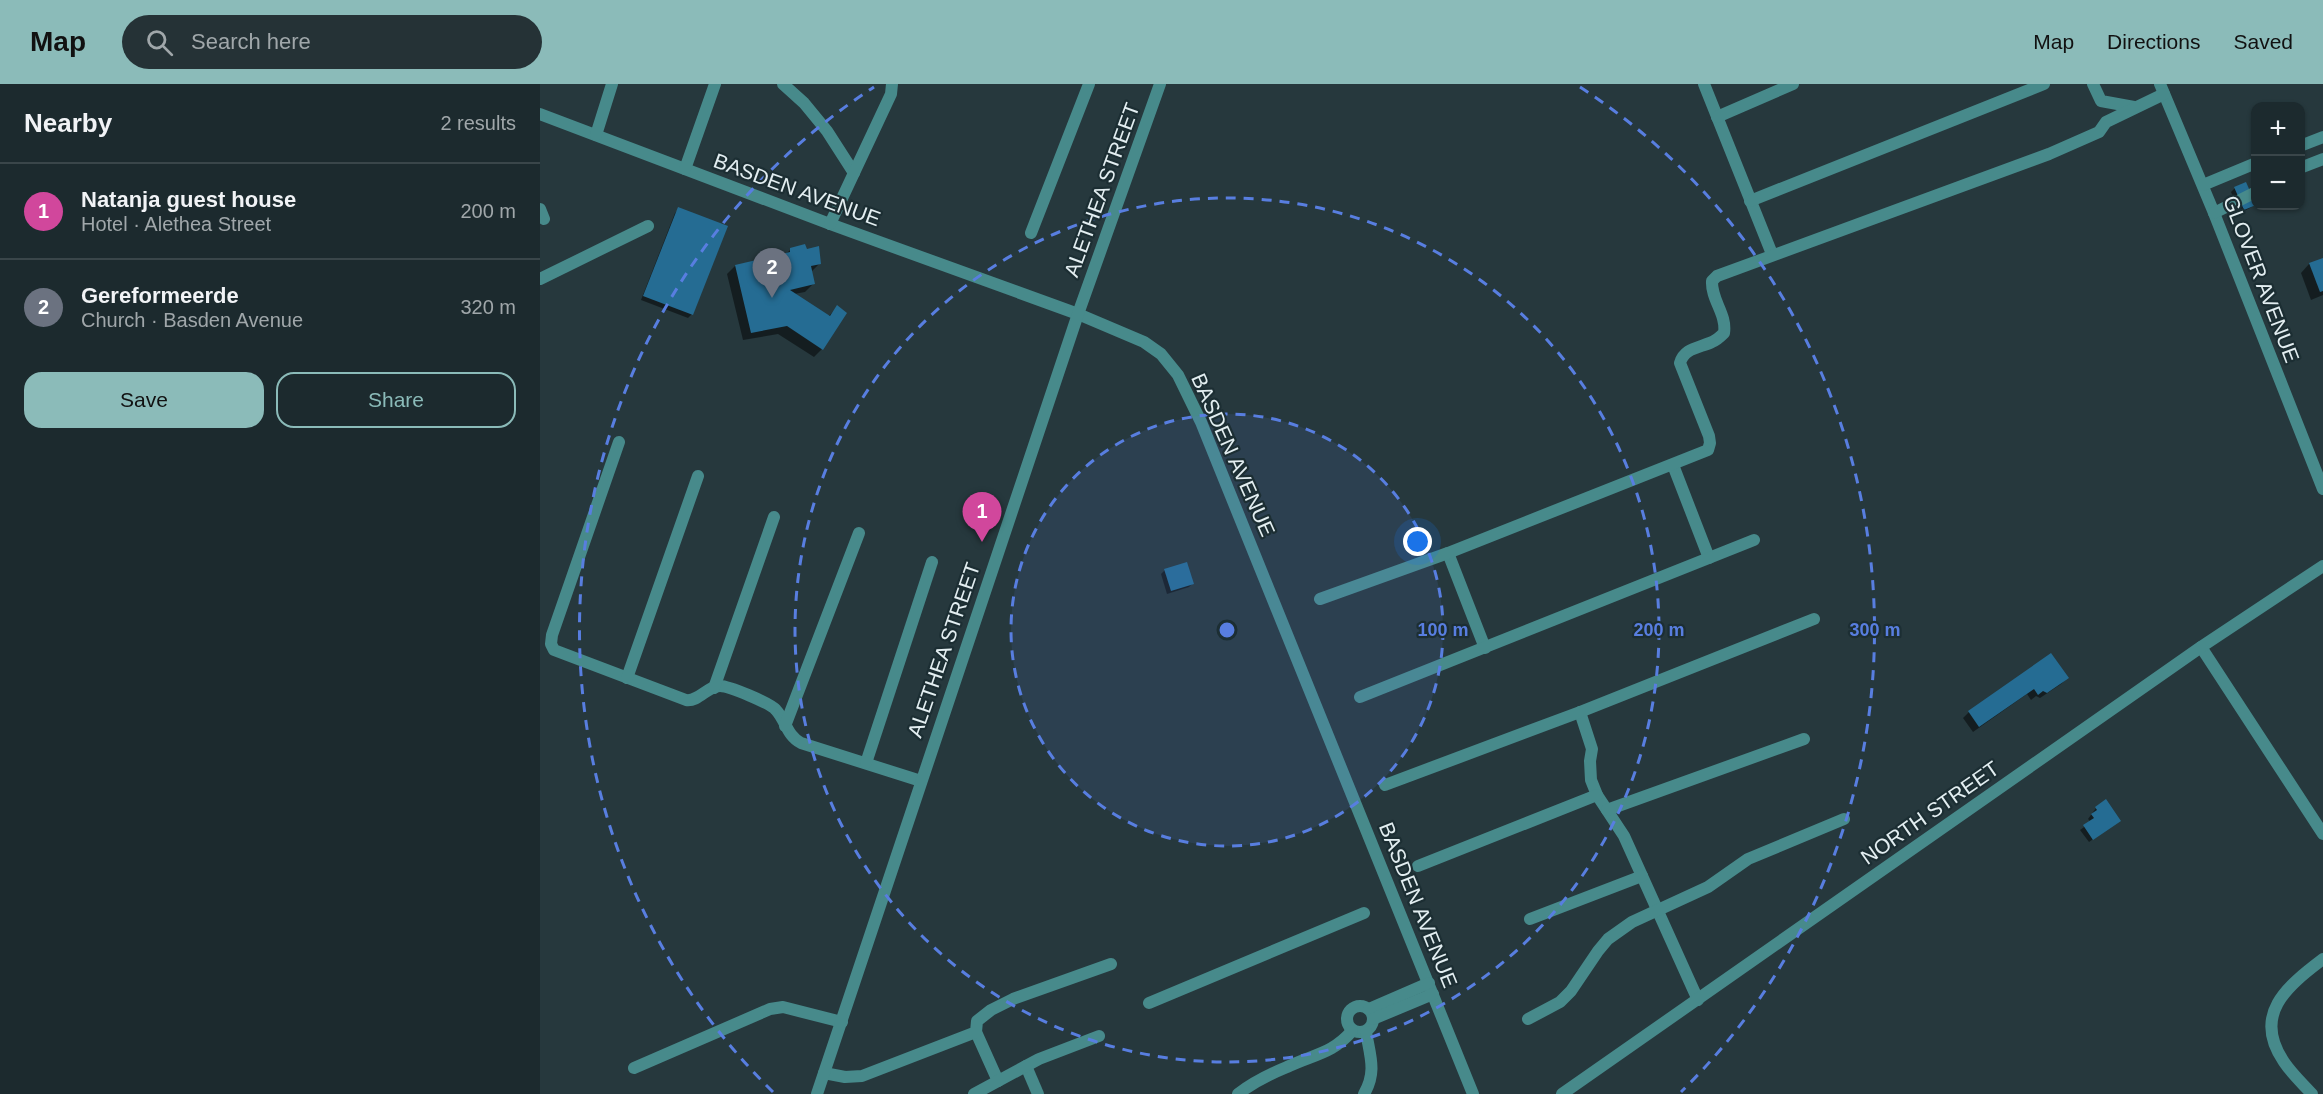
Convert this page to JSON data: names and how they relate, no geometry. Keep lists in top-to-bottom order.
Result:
{
  "streets": {
    "street": [
      "BASDEN AVENUE",
      "ALETHEA STREET",
      "GLOVER AVENUE",
      "NORTH STREET"
    ]
  },
  "crossings": [
    ["BASDEN AVENUE", "ALETHEA STREET"]
  ],
  "page": {
    "header": "Map",
    "search": "Search here",
    "nav": ["Map", "Directions", "Saved"],
    "heading": ["Nearby", "2 results"],
    "map_buttons": ["+", "−"],
    "list": [
      {
        "mark": "1",
        "name": "Natanja guest house",
        "note": "Hotel · Alethea Street",
        "value": "200 m"
      },
      {
        "mark": "2",
        "name": "Gereformeerde",
        "note": "Church · Basden Avenue",
        "value": "320 m"
      }
    ],
    "pins": ["2", "1"],
    "buttons": ["Save", "Share"]
  },
  "rings": ["100 m", "200 m", "300 m"]
}
